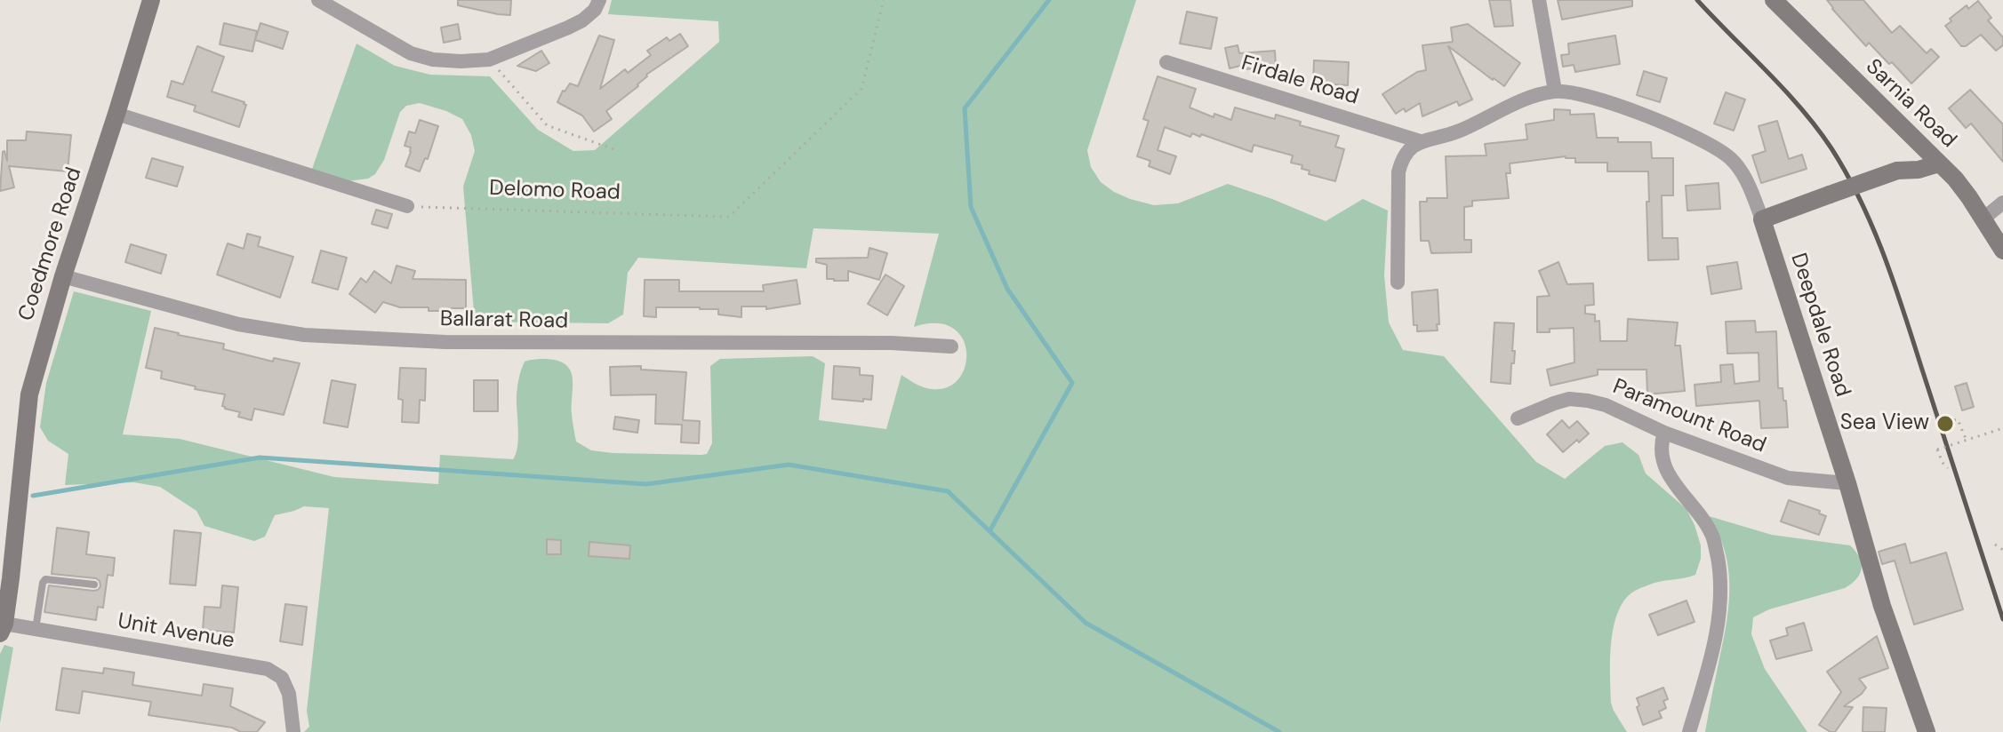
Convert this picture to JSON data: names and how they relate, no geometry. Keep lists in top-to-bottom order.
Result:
{
  "streets": {
    "street": [
      "Firdale Road",
      "Sarnia Road",
      "Coedmore Road",
      "Ballarat Road",
      "Deepdale Road",
      "Paramount Road",
      "Unit Avenue"
    ],
    "path": ["Delomo Road"]
  },
  "crossings": [
    ["Coedmore Road", "Ballarat Road"],
    ["Coedmore Road", "Unit Avenue"],
    ["Deepdale Road", "Paramount Road"]
  ],
  "places": ["Sea View"]
}
